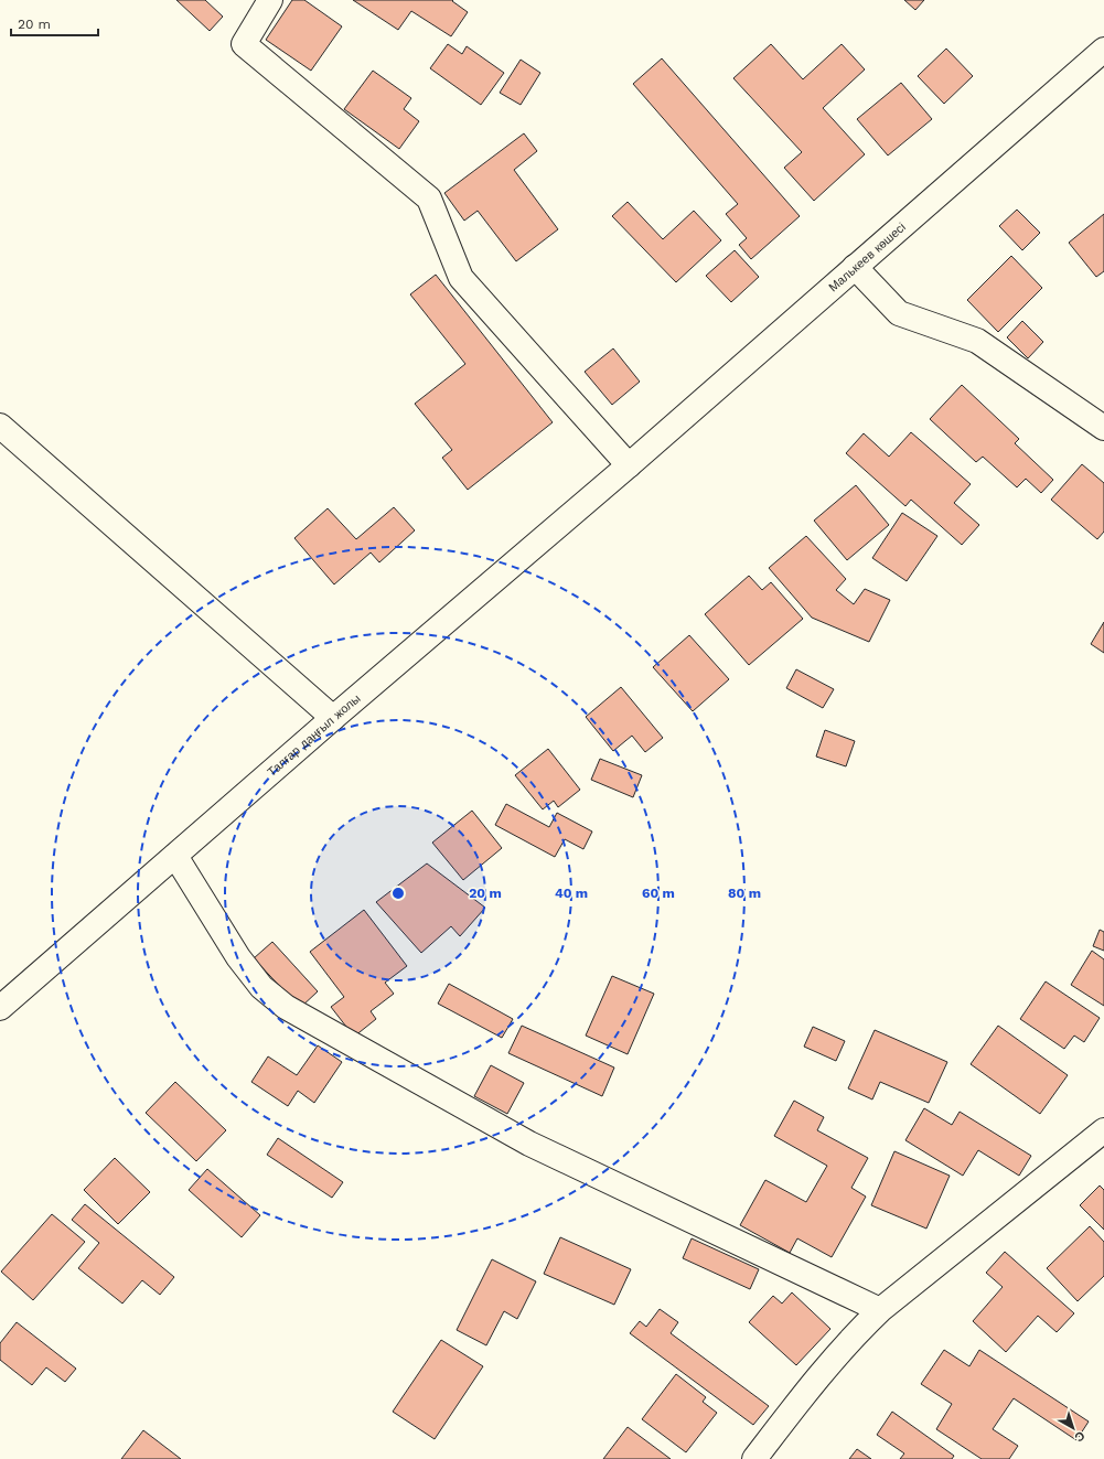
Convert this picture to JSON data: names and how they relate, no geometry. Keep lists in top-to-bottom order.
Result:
{
  "streets": {
    "street": ["Малькеев көшесі", "Талғар даңғыл жолы"]
  },
  "crossings": [
    ["Малькеев көшесі", "Талғар даңғыл жолы"]
  ],
  "scale_bar": "20 m",
  "north": "bottom right",
  "rings": [
    "20 m",
    "40 m",
    "60 m",
    "80 m"
  ]
}
